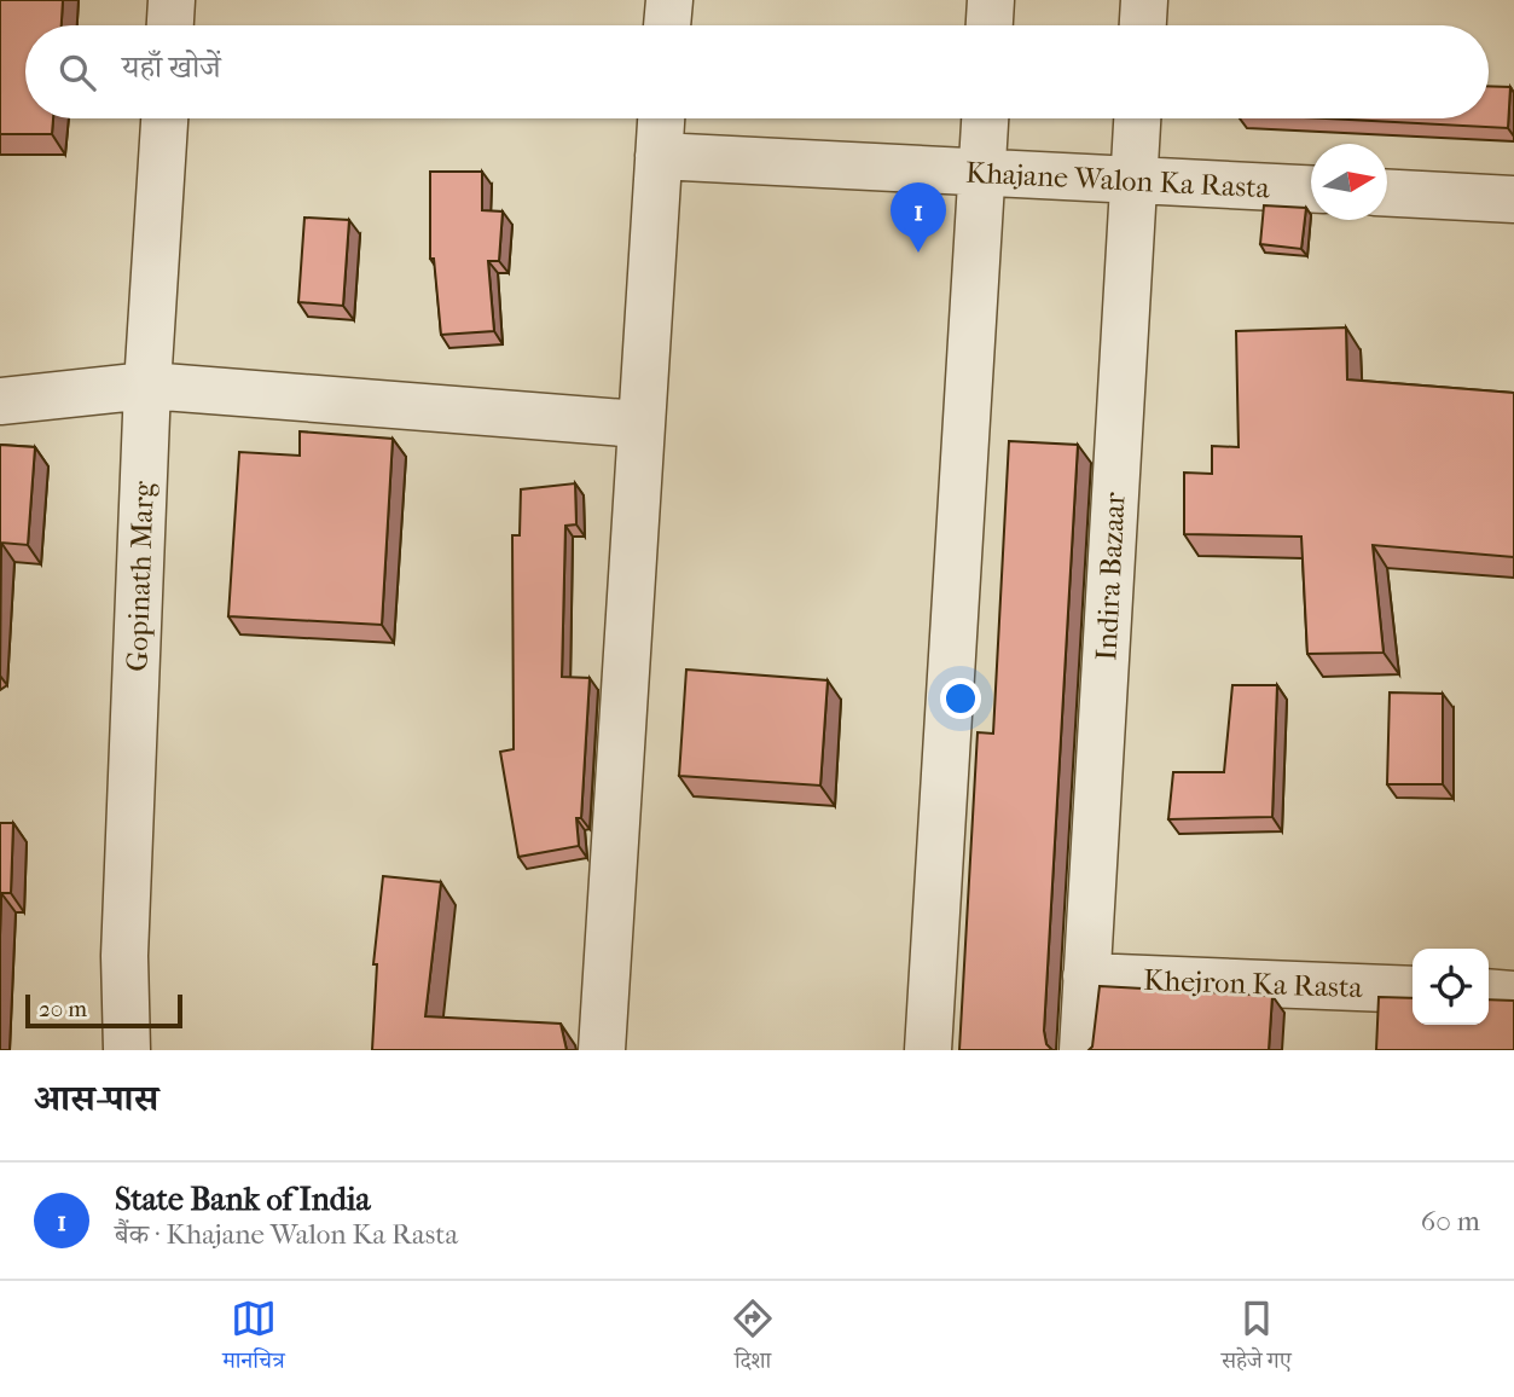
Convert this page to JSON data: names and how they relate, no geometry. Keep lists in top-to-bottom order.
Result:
{
  "streets": {
    "street": [
      "Khajane Walon Ka Rasta",
      "Gopinath Marg",
      "Indira Bazaar",
      "Khejron Ka Rasta"
    ]
  },
  "crossings": [
    ["Khajane Walon Ka Rasta", "Indira Bazaar"],
    ["Indira Bazaar", "Khejron Ka Rasta"]
  ],
  "scale_bar": "20 m",
  "north": "right",
  "page": {
    "search": "यहाँ खोजें",
    "pins": "1",
    "scale": "20 m",
    "heading": "आस-पास",
    "list": [
      {
        "mark": "1",
        "name": "State Bank of India",
        "note": "बैंक · Khajane Walon Ka Rasta",
        "value": "60 m"
      }
    ],
    "nav": ["मानचित्र", "दिशा", "सहेजे गए"]
  }
}
